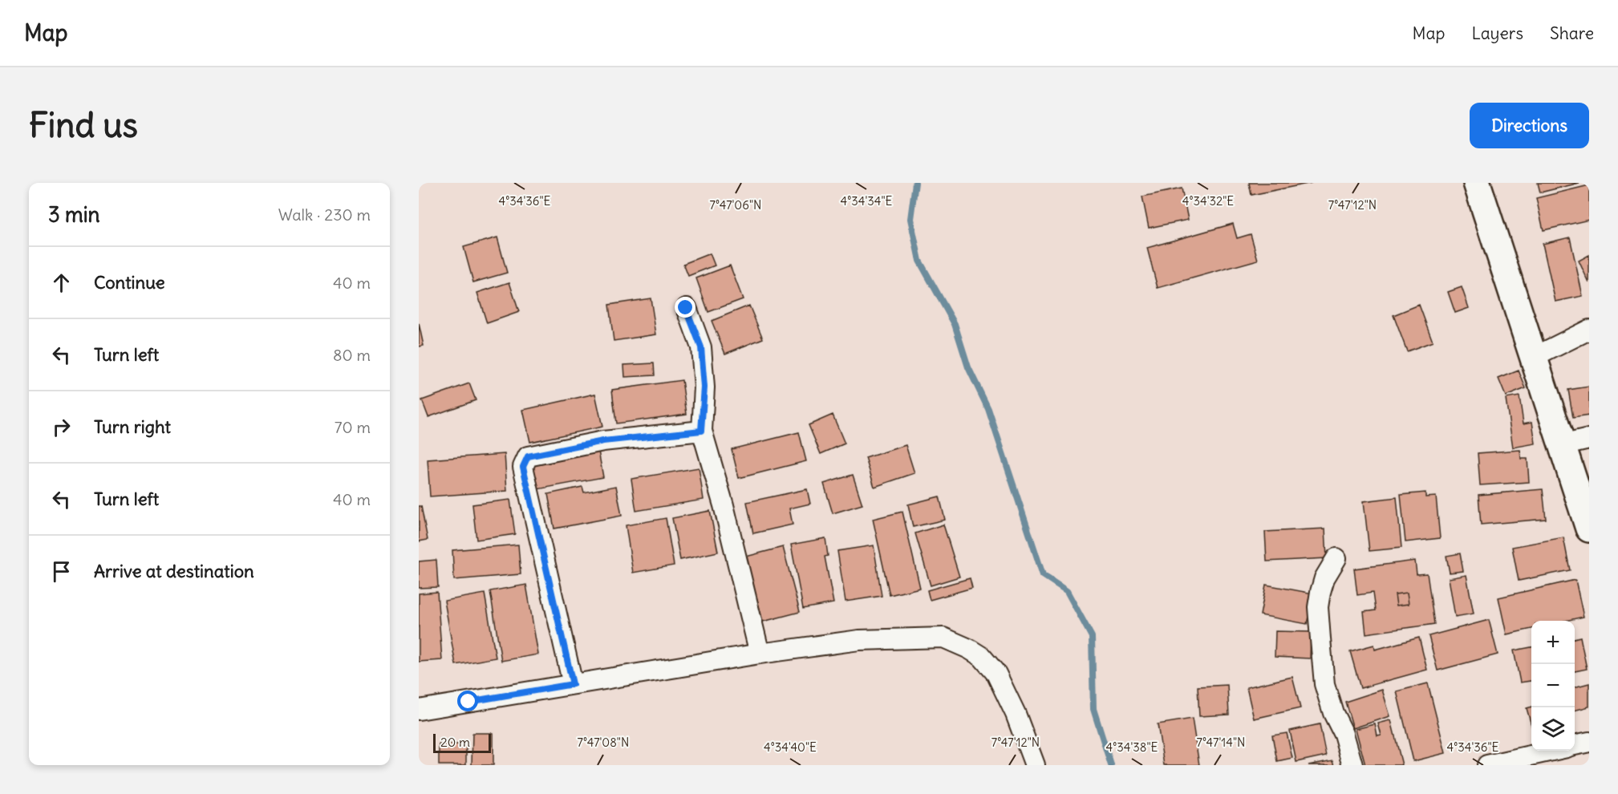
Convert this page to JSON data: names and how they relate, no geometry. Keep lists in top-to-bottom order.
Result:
{
  "scale_bar": "20 m",
  "page": {
    "header": "Map",
    "nav": ["Map", "Layers", "Share"],
    "buttons": "Directions",
    "title": "Find us",
    "heading": ["3 min", "Walk · 230 m"],
    "list": [
      ["Continue", "40 m"],
      ["Turn left", "80 m"],
      ["Turn right", "70 m"],
      ["Turn left", "40 m"],
      "Arrive at destination"
    ],
    "map_buttons": ["+", "−"],
    "scale": "20 m"
  },
  "coordinates": [
    "4°34'36\"E",
    "4°34'34\"E",
    "4°34'32\"E",
    "7°47'06\"N",
    "7°47'12\"N",
    "7°47'08\"N",
    "7°47'14\"N",
    "4°34'40\"E",
    "4°34'38\"E"
  ]
}
